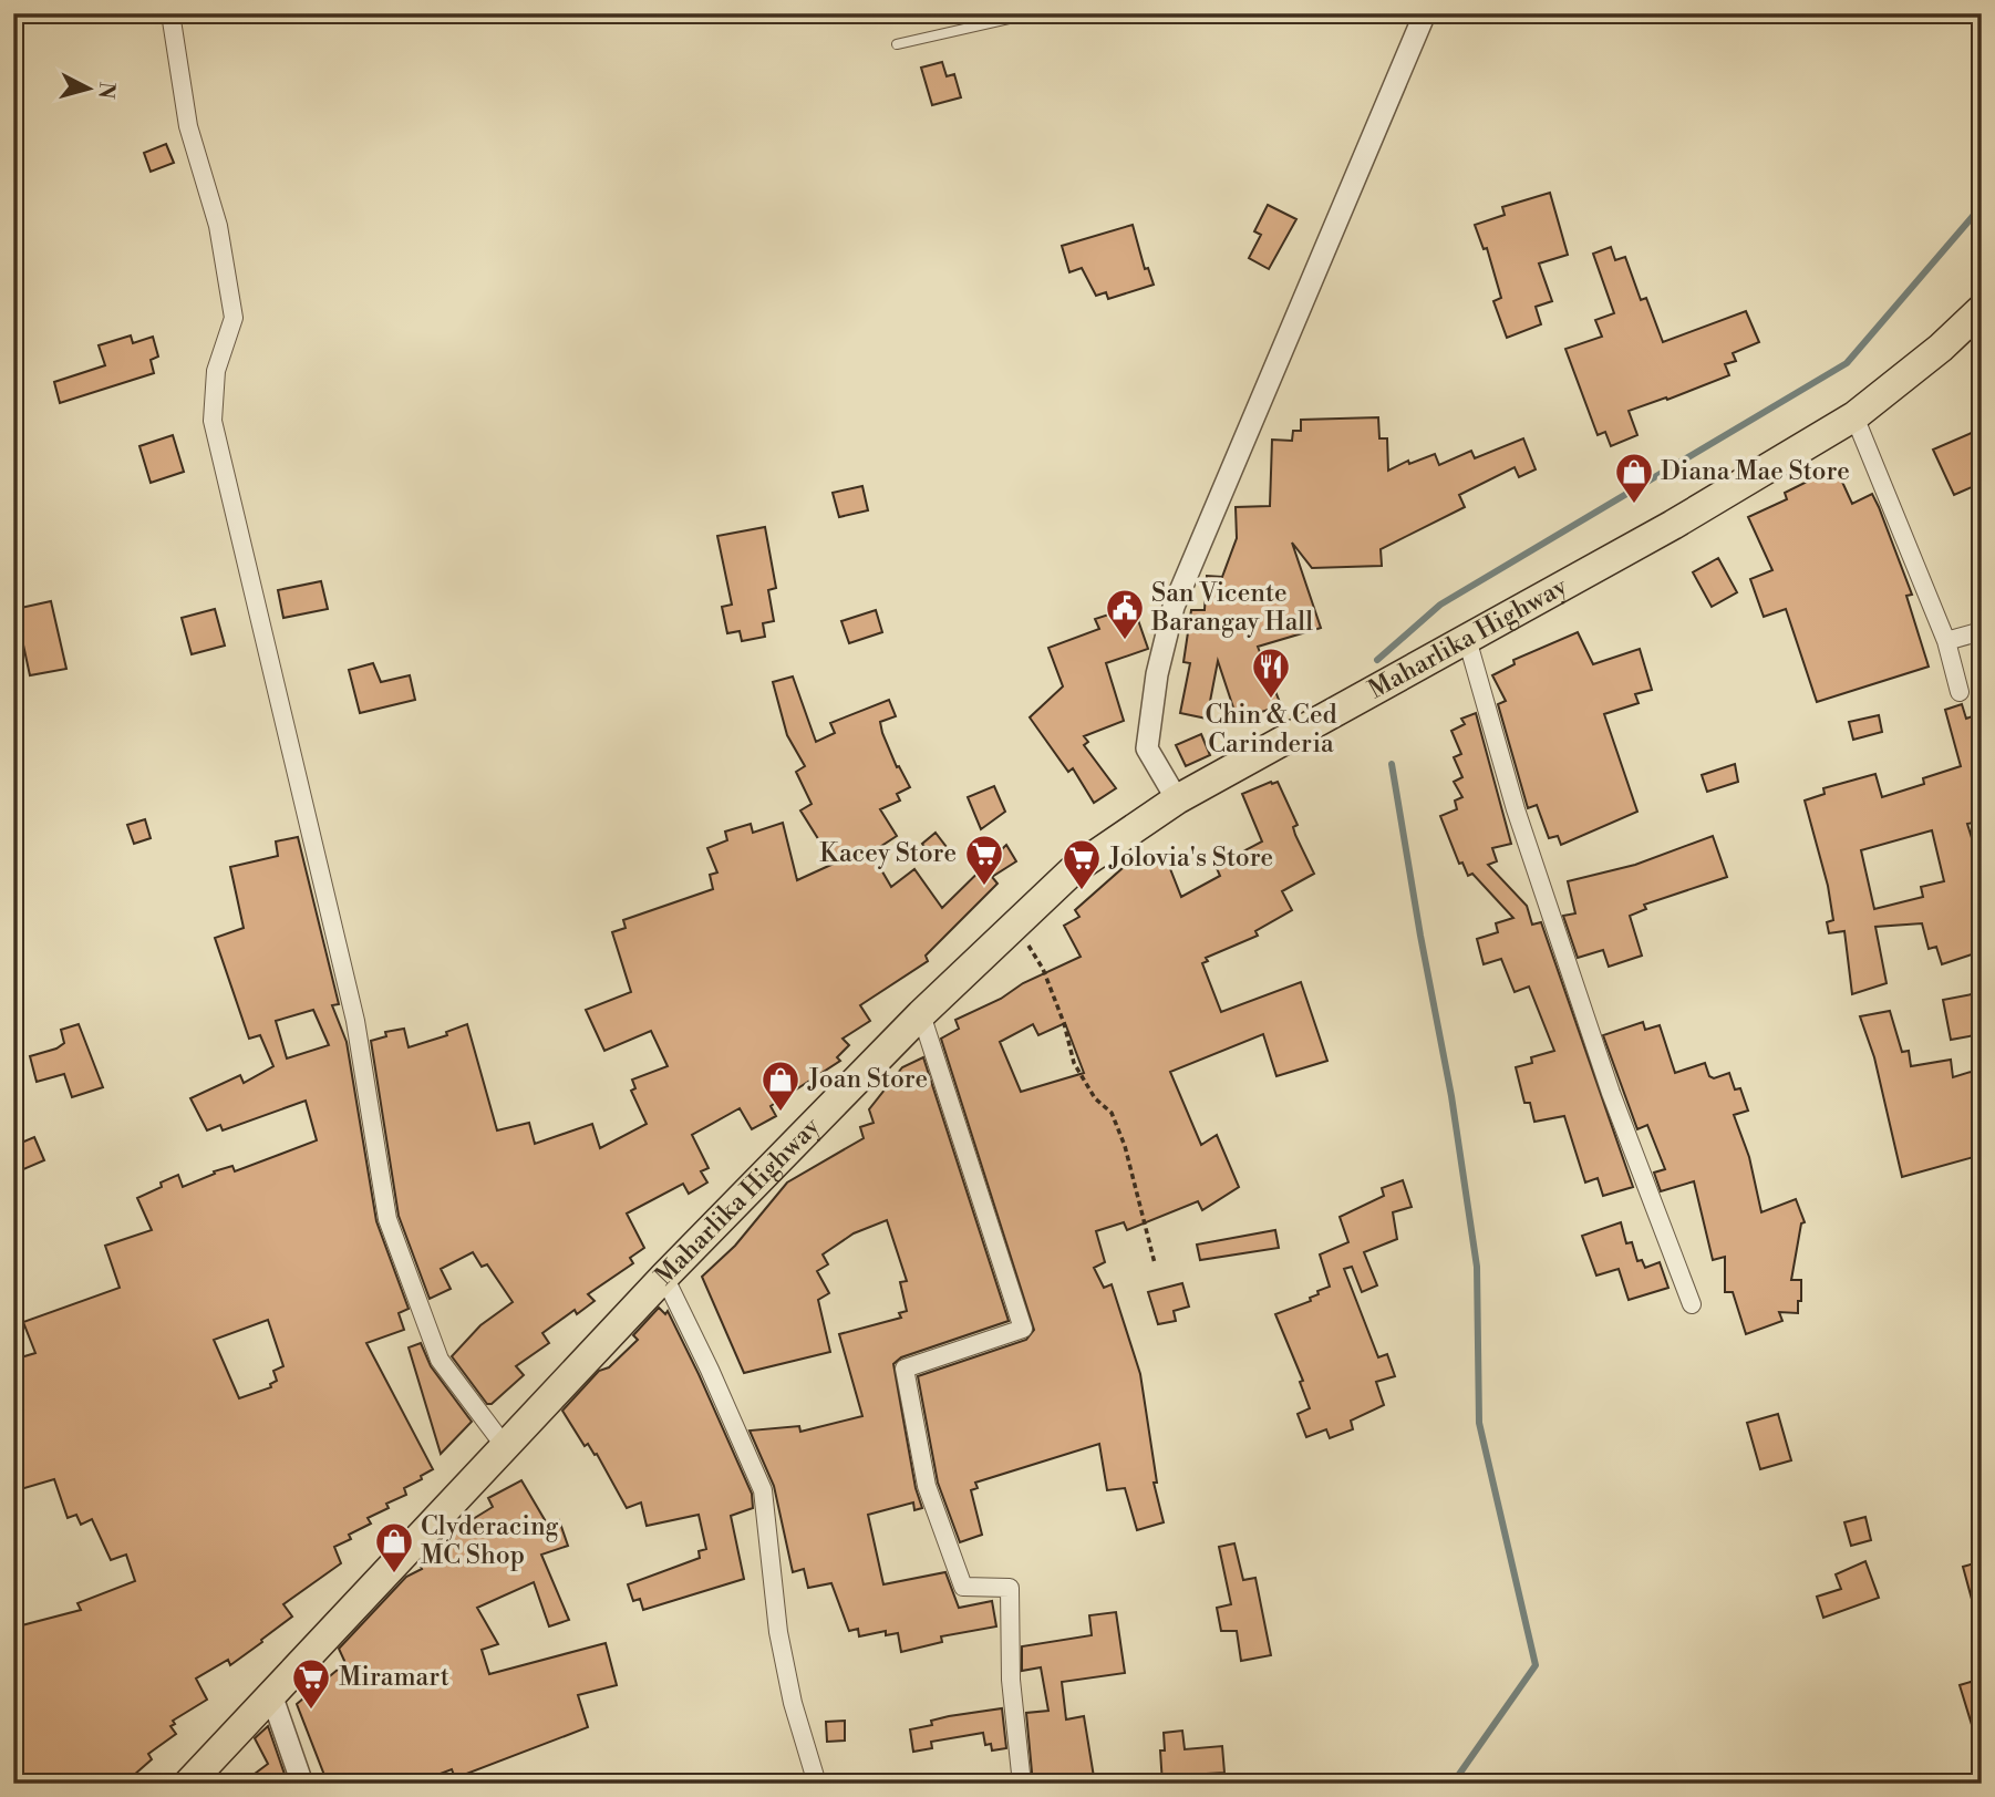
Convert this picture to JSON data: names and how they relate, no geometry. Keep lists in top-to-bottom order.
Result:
{
  "streets": {
    "highway": ["Maharlika Highway"]
  },
  "places": {
    "shop": ["Diana Mae Store", "Joan Store", "Clyderacing MC Shop"],
    "public building": ["San Vicente Barangay Hall"],
    "restaurant": ["Chin & Ced Carinderia"],
    "supermarket": ["Kacey Store", "Jolovia's Store", "Miramart"]
  },
  "north": "right"
}
